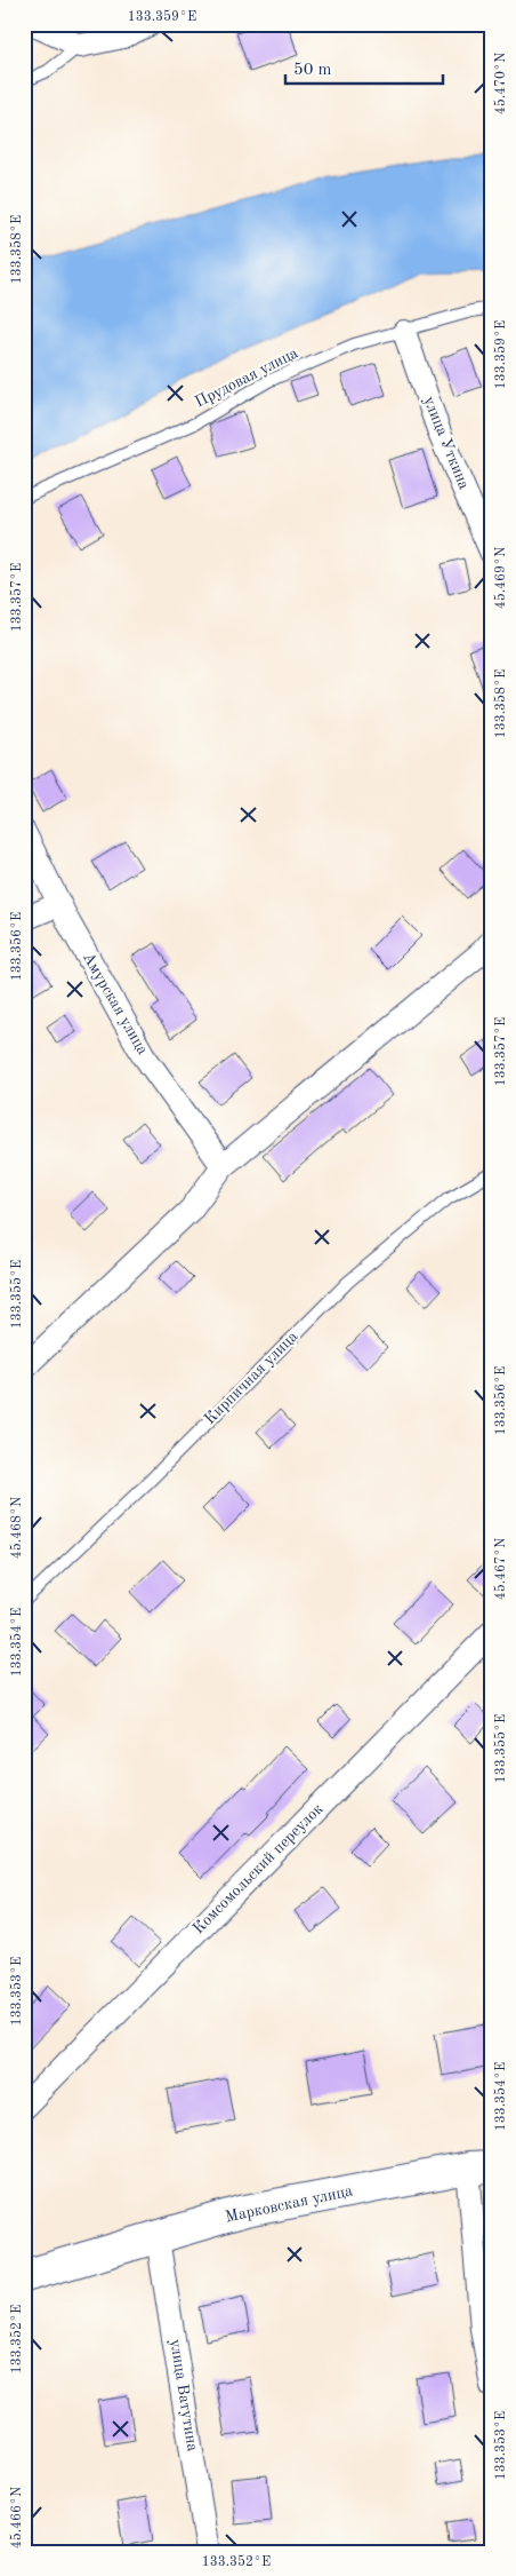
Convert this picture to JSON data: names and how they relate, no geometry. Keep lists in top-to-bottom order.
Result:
{
  "streets": {
    "main road": ["Марковская улица"],
    "street": [
      "улица Уткина",
      "Амурская улица",
      "Комсомольский переулок",
      "улица Ватутина"
    ],
    "lane": ["Прудовая улица", "Кирпичная улица"]
  },
  "crossings": [
    ["Прудовая улица", "улица Уткина"],
    ["Марковская улица", "улица Ватутина"]
  ],
  "scale_bar": "50 m",
  "coordinates": [
    "133.359°E",
    "45.470°N",
    "133.358°E",
    "45.469°N",
    "133.357°E",
    "133.356°E",
    "133.355°E",
    "45.468°N",
    "45.467°N",
    "133.354°E",
    "133.353°E",
    "133.352°E",
    "45.466°N"
  ]
}
